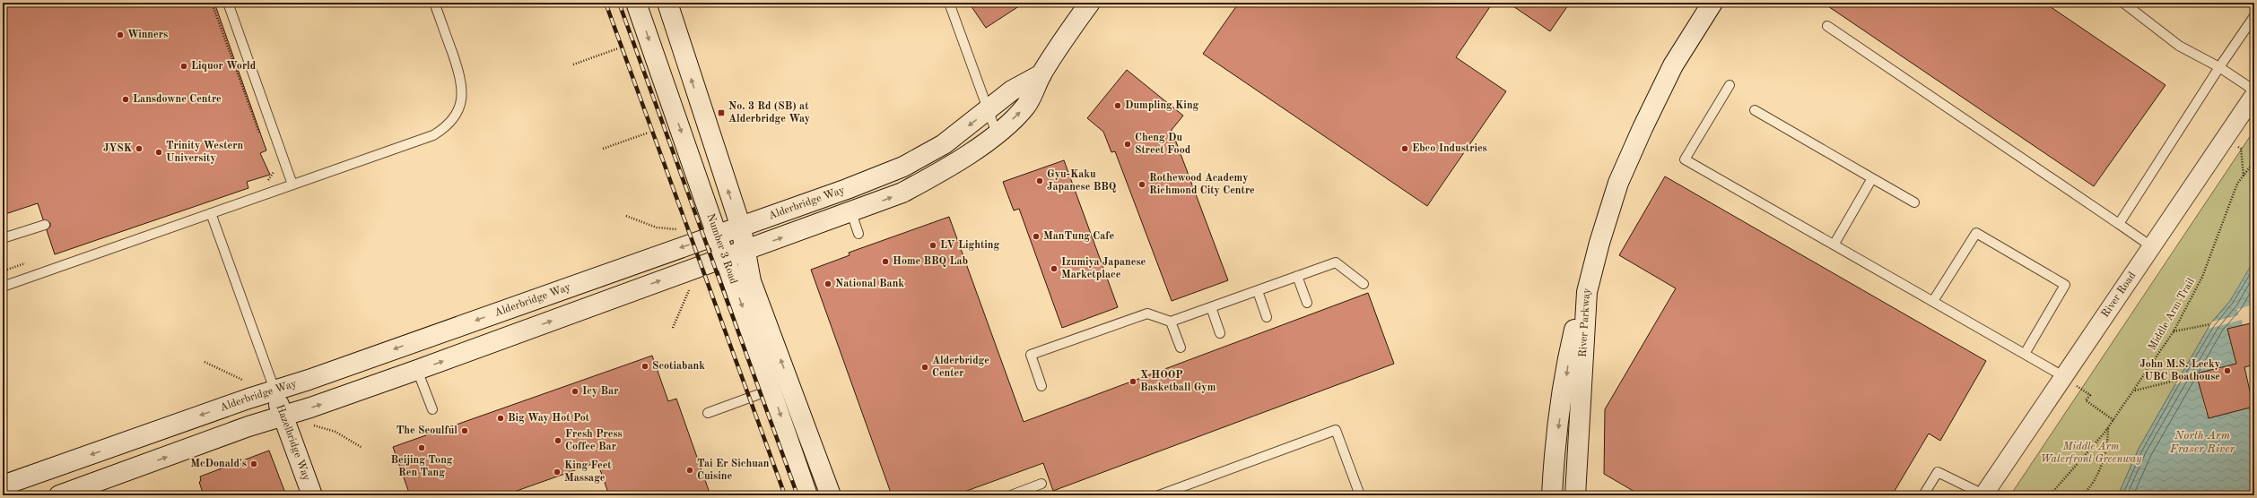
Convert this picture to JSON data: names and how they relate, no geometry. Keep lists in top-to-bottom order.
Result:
{
  "streets": {
    "main road": [
      "Alderbridge Way",
      "Number 3 Road",
      "River Parkway",
      "Hazelbridge Way"
    ],
    "street": ["River Road"],
    "path": ["Middle Arm Trail"]
  },
  "crossings": [
    ["Alderbridge Way", "Number 3 Road"],
    ["Alderbridge Way", "Hazelbridge Way"]
  ],
  "water": ["North Arm Fraser River"],
  "parks": ["Middle Arm Waterfront Greenway"],
  "places": {
    "other": [
      "Winners",
      "Liquor World",
      "Lansdowne Centre",
      "Dumpling King",
      "Cheng Du Street Food",
      "JYSK",
      "Ebco Industries",
      "Trinity Western University",
      "Gyu-Kaku Japanese BBQ",
      "Rothewood Academy Richmond City Centre",
      "ManTung Cafe",
      "LV Lighting",
      "Home BBQ Lab",
      "Izumiya Japanese Marketplace",
      "National Bank",
      "Scotiabank",
      "Alderbridge Center",
      "John M.S. Lecky UBC Boathouse",
      "X HOOP Basketball Gym",
      "Icy Bar",
      "Big Way Hot Pot",
      "The Seoulful",
      "Fresh Press Coffee Bar",
      "Beijing Tong Ren Tang",
      "McDonald's",
      "Tai Er Sichuan Cuisine",
      "King Feet Massage"
    ],
    "transit": ["No. 3 Rd (SB) at Alderbridge Way"]
  }
}
